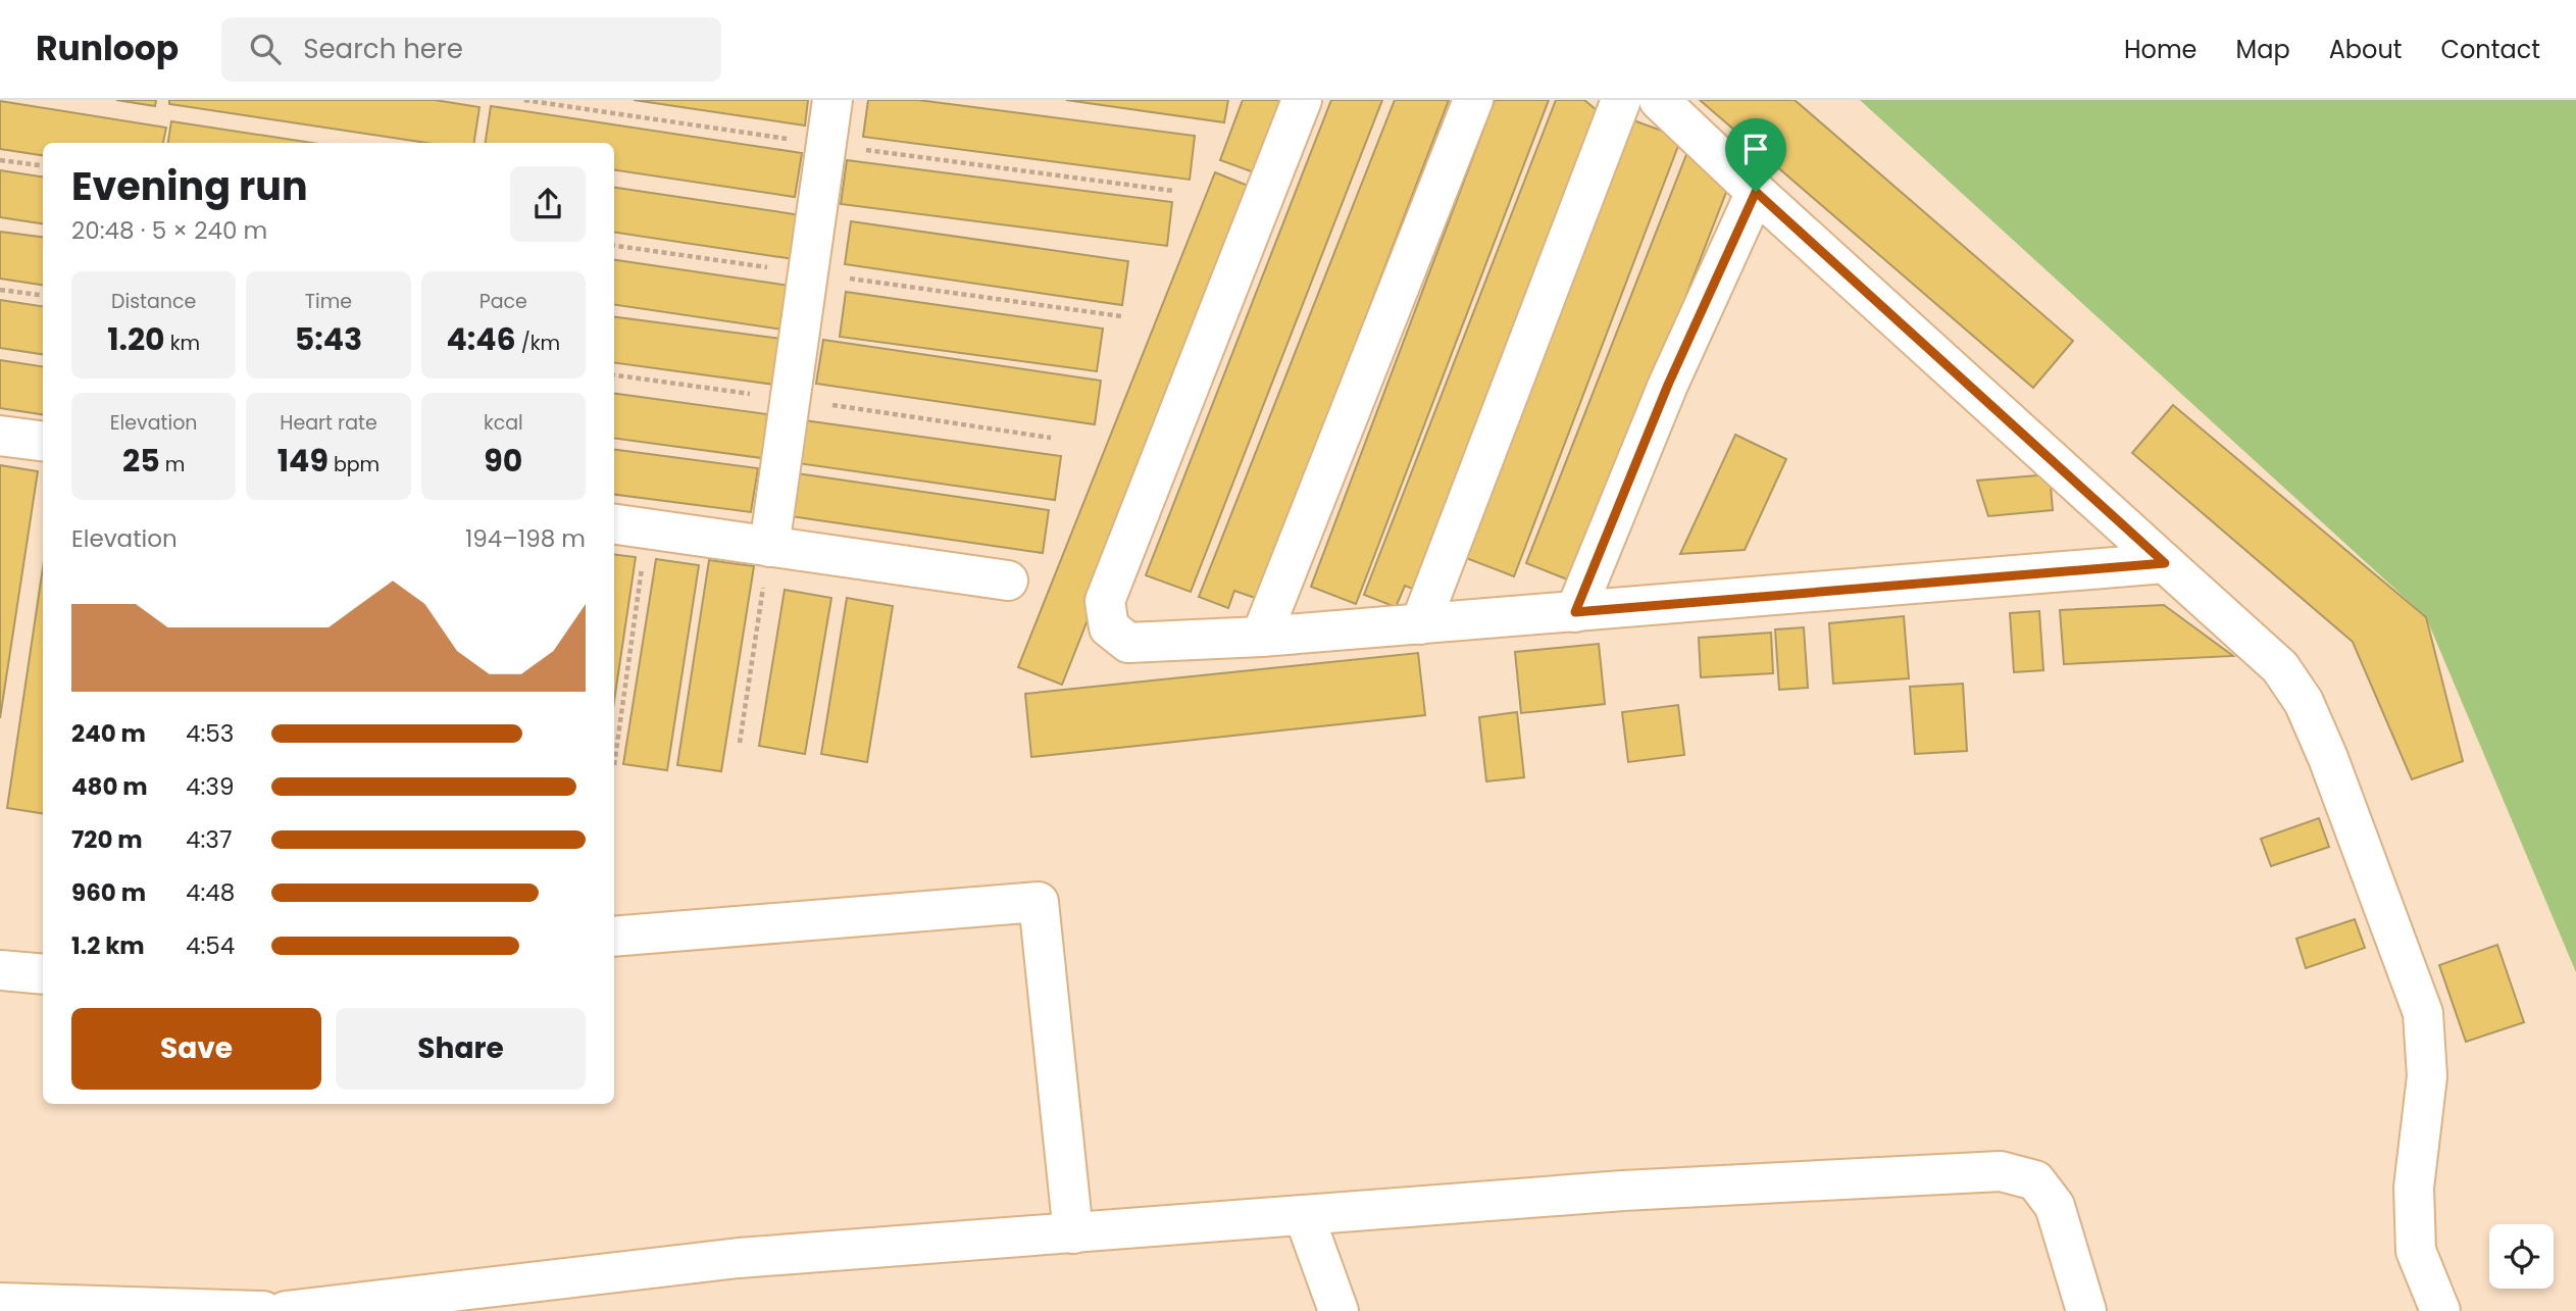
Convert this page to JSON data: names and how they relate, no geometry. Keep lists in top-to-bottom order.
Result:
{
  "page": {
    "header": "Runloop",
    "search": "Search here",
    "nav": [
      "Home",
      "Map",
      "About",
      "Contact"
    ],
    "heading": ["Evening run", "20:48 · 5 × 240 m"],
    "stats": [
      ["Distance", "1.20 km"],
      ["Time", "5:43"],
      ["Pace", "4:46 /km"],
      ["Elevation", "25 m"],
      ["Heart rate", "149 bpm"],
      ["kcal", "90"]
    ],
    "chart": ["Elevation", "194–198 m"],
    "list": [
      {
        "name": "240 m",
        "note": "4:53"
      },
      {
        "name": "480 m",
        "note": "4:39"
      },
      {
        "name": "720 m",
        "note": "4:37"
      },
      {
        "name": "960 m",
        "note": "4:48"
      },
      {
        "name": "1.2 km",
        "note": "4:54"
      }
    ],
    "buttons": ["Save", "Share"]
  }
}
